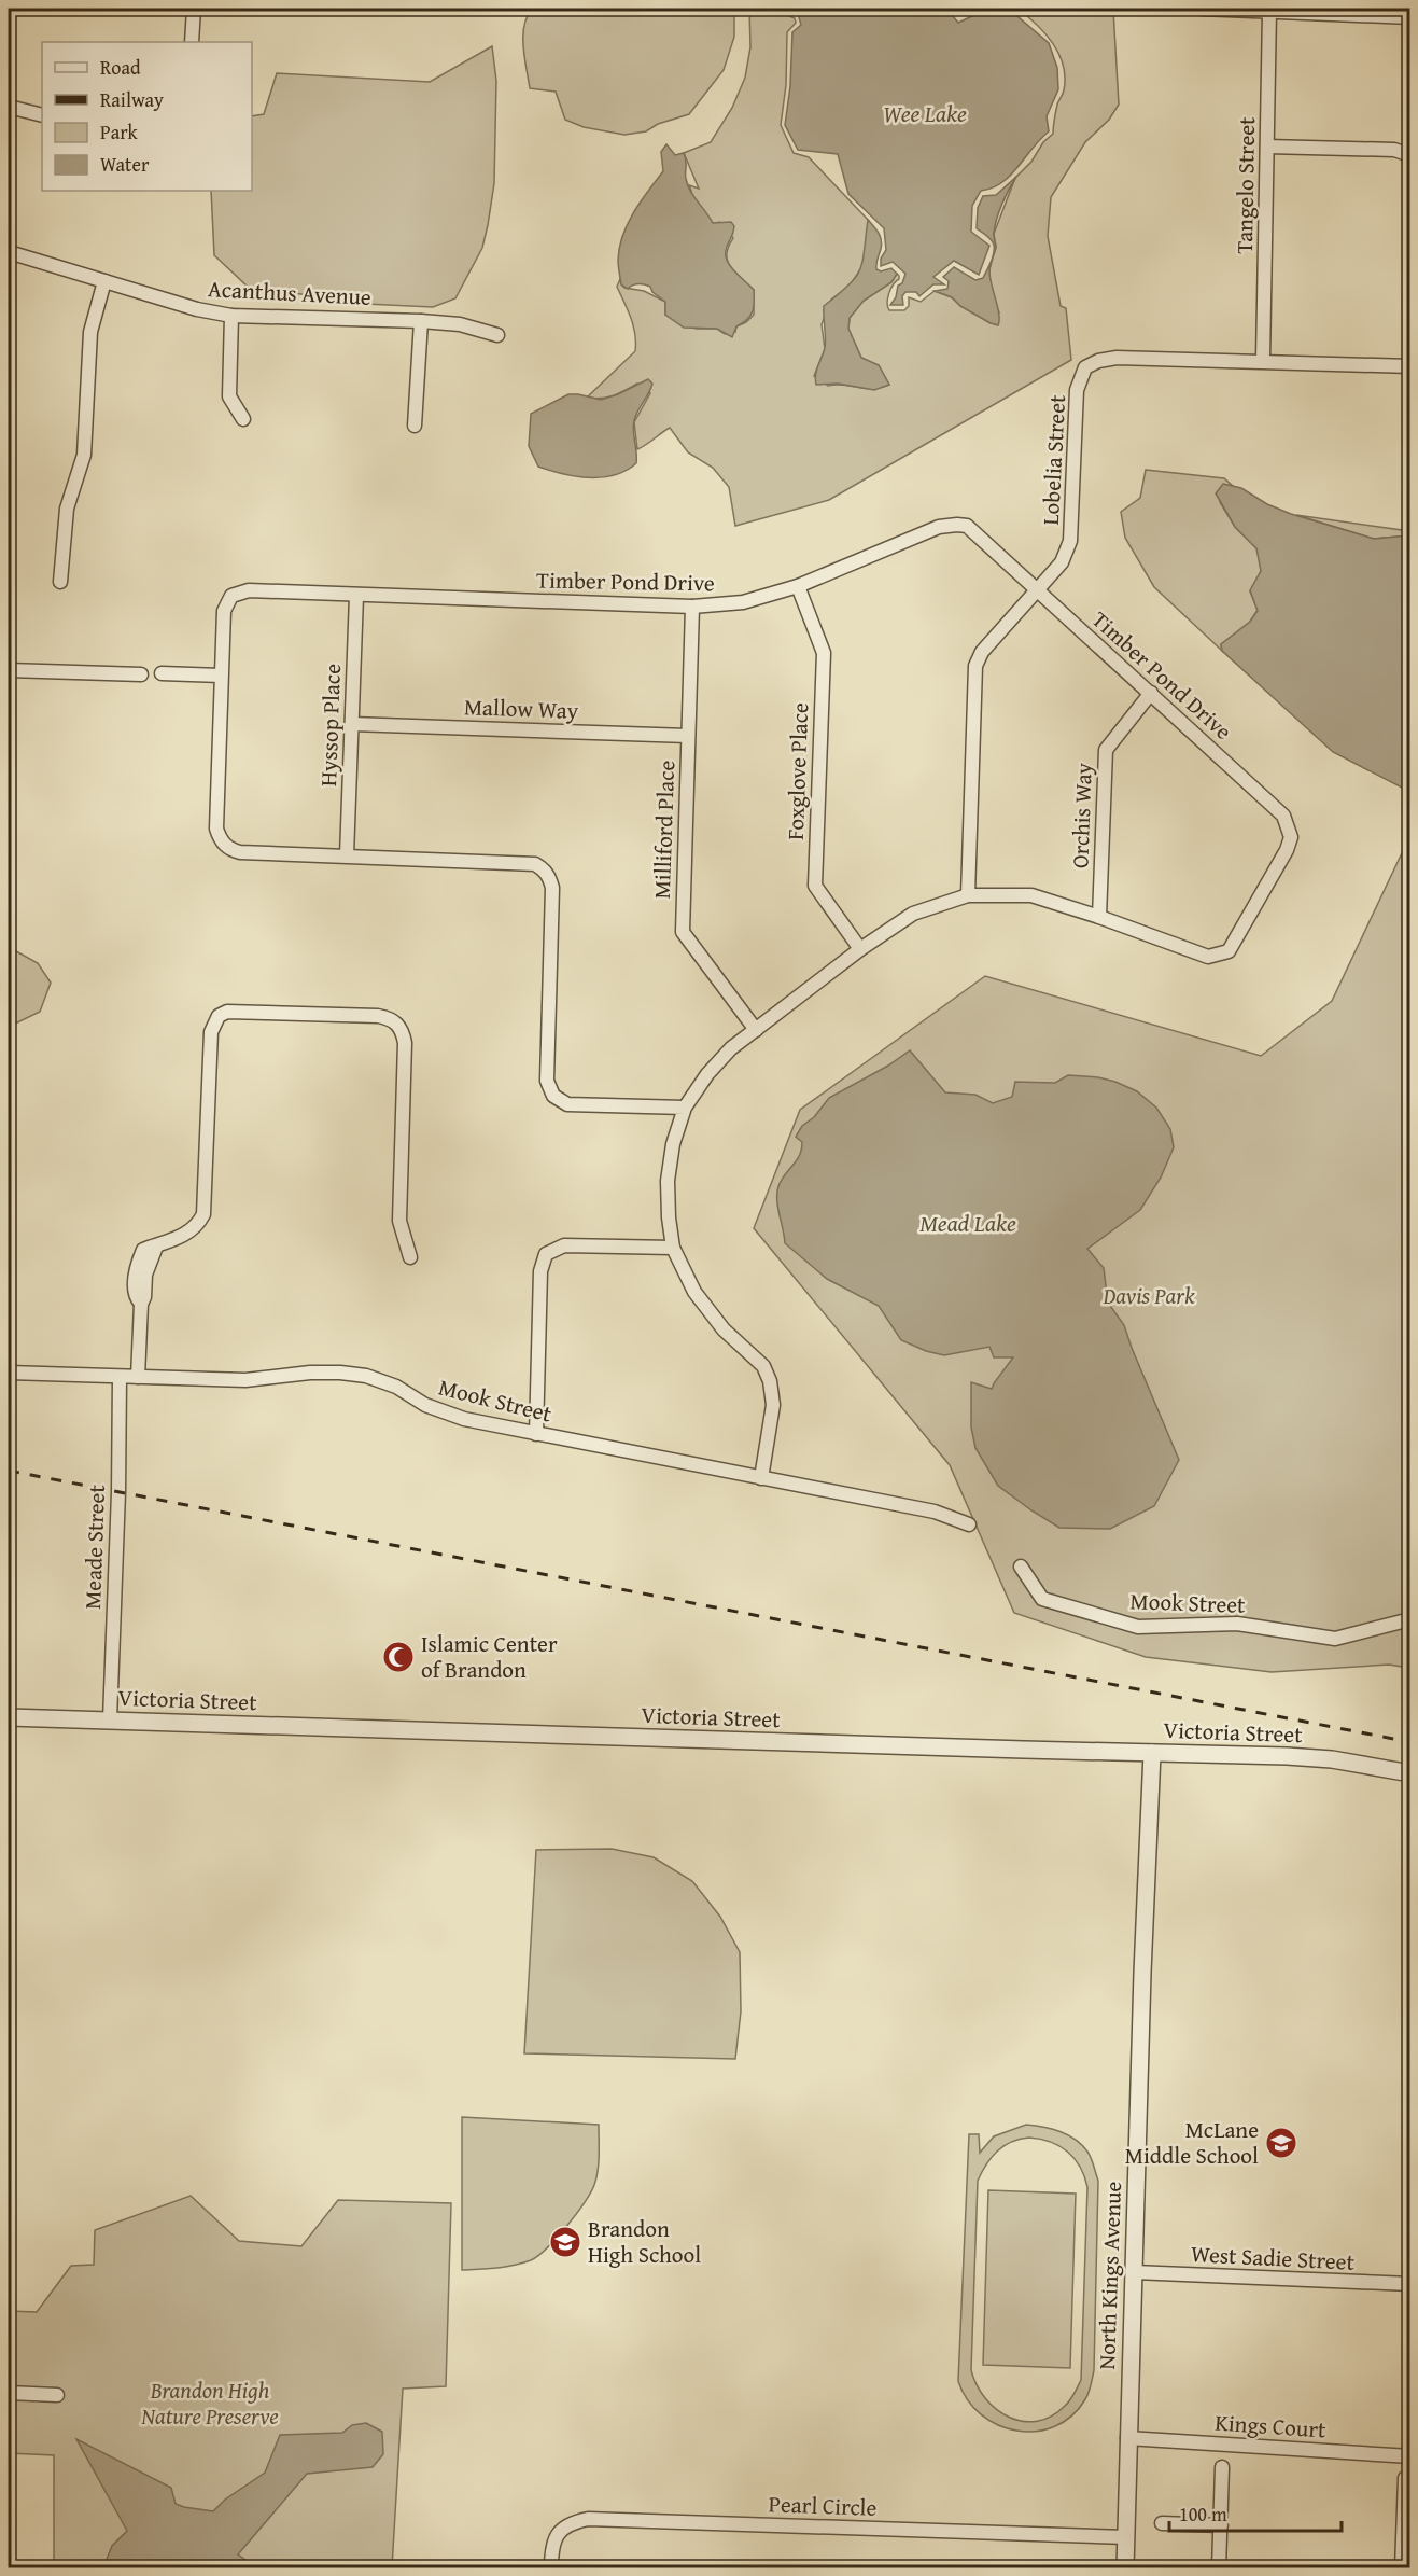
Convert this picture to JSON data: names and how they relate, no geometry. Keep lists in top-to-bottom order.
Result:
{
  "streets": {
    "street": [
      "Tangelo Street",
      "Acanthus Avenue",
      "Lobelia Street",
      "Timber Pond Drive",
      "Mallow Way",
      "Hyssop Place",
      "Foxglove Place",
      "Orchis Way",
      "Milliford Place",
      "Mook Street",
      "Meade Street",
      "Victoria Street",
      "West Sadie Street",
      "North Kings Avenue",
      "Kings Court",
      "Pearl Circle"
    ]
  },
  "crossings": [
    ["Tangelo Street", "Lobelia Street"],
    ["Lobelia Street", "Timber Pond Drive"],
    ["Timber Pond Drive", "Hyssop Place"],
    ["Timber Pond Drive", "Foxglove Place"],
    ["Timber Pond Drive", "Orchis Way"],
    ["Timber Pond Drive", "Milliford Place"],
    ["Timber Pond Drive", "Mook Street"],
    ["Mallow Way", "Hyssop Place"],
    ["Mallow Way", "Milliford Place"],
    ["Mook Street", "Meade Street"],
    ["Meade Street", "Victoria Street"],
    ["Victoria Street", "North Kings Avenue"],
    ["West Sadie Street", "North Kings Avenue"],
    ["North Kings Avenue", "Kings Court"],
    ["North Kings Avenue", "Pearl Circle"]
  ],
  "water": ["Wee Lake", "Mead Lake"],
  "parks": ["Davis Park", "Brandon High Nature Preserve"],
  "places": {
    "mosque": ["Islamic Center of Brandon"],
    "school or university": ["McLane Middle School", "Brandon High School"]
  },
  "legend": [
    "Road",
    "Railway",
    "Park",
    "Water"
  ],
  "scale_bar": "100 m"
}
